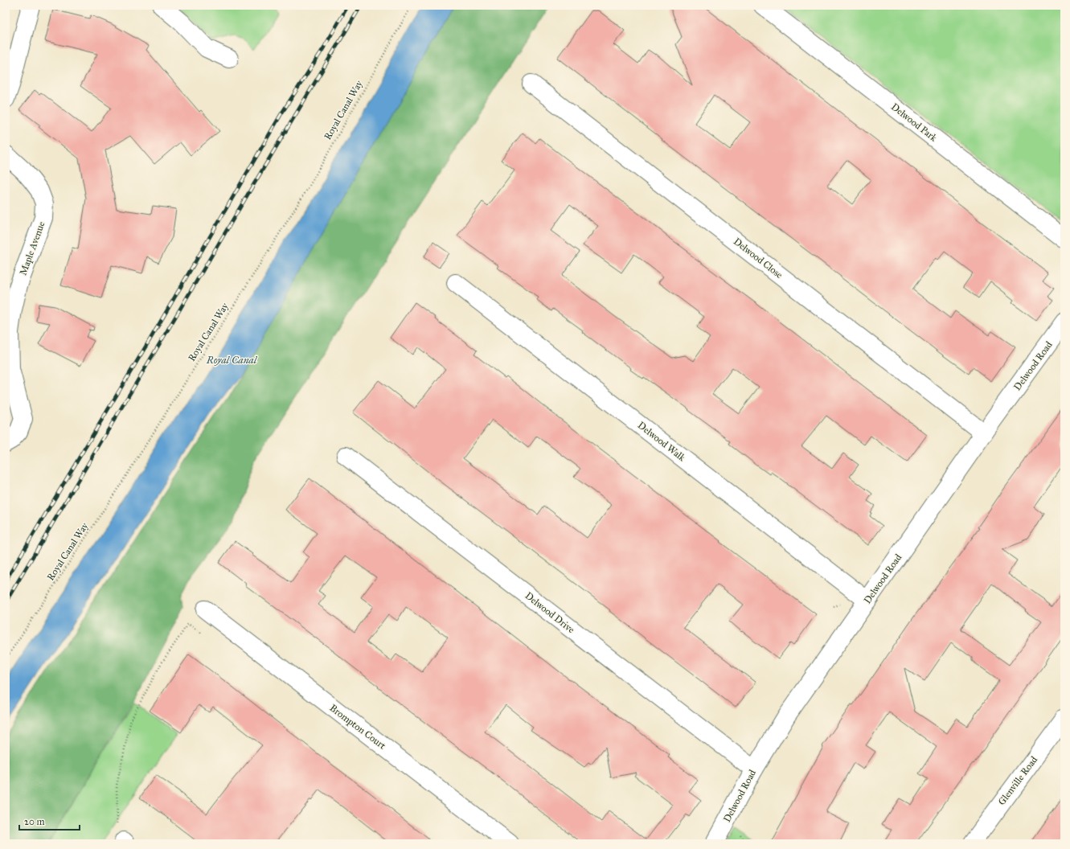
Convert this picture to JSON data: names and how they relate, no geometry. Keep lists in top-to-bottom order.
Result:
{
  "streets": {
    "street": [
      "Delwood Park",
      "Maple Avenue",
      "Delwood Close",
      "Delwood Road",
      "Delwood Walk",
      "Delwood Drive",
      "Brompton Court",
      "Glenville Road"
    ],
    "path": ["Royal Canal Way"]
  },
  "crossings": [
    ["Delwood Close", "Delwood Road"],
    ["Delwood Road", "Delwood Walk"],
    ["Delwood Road", "Delwood Drive"]
  ],
  "water": ["Royal Canal"],
  "scale_bar": "20 m"
}
